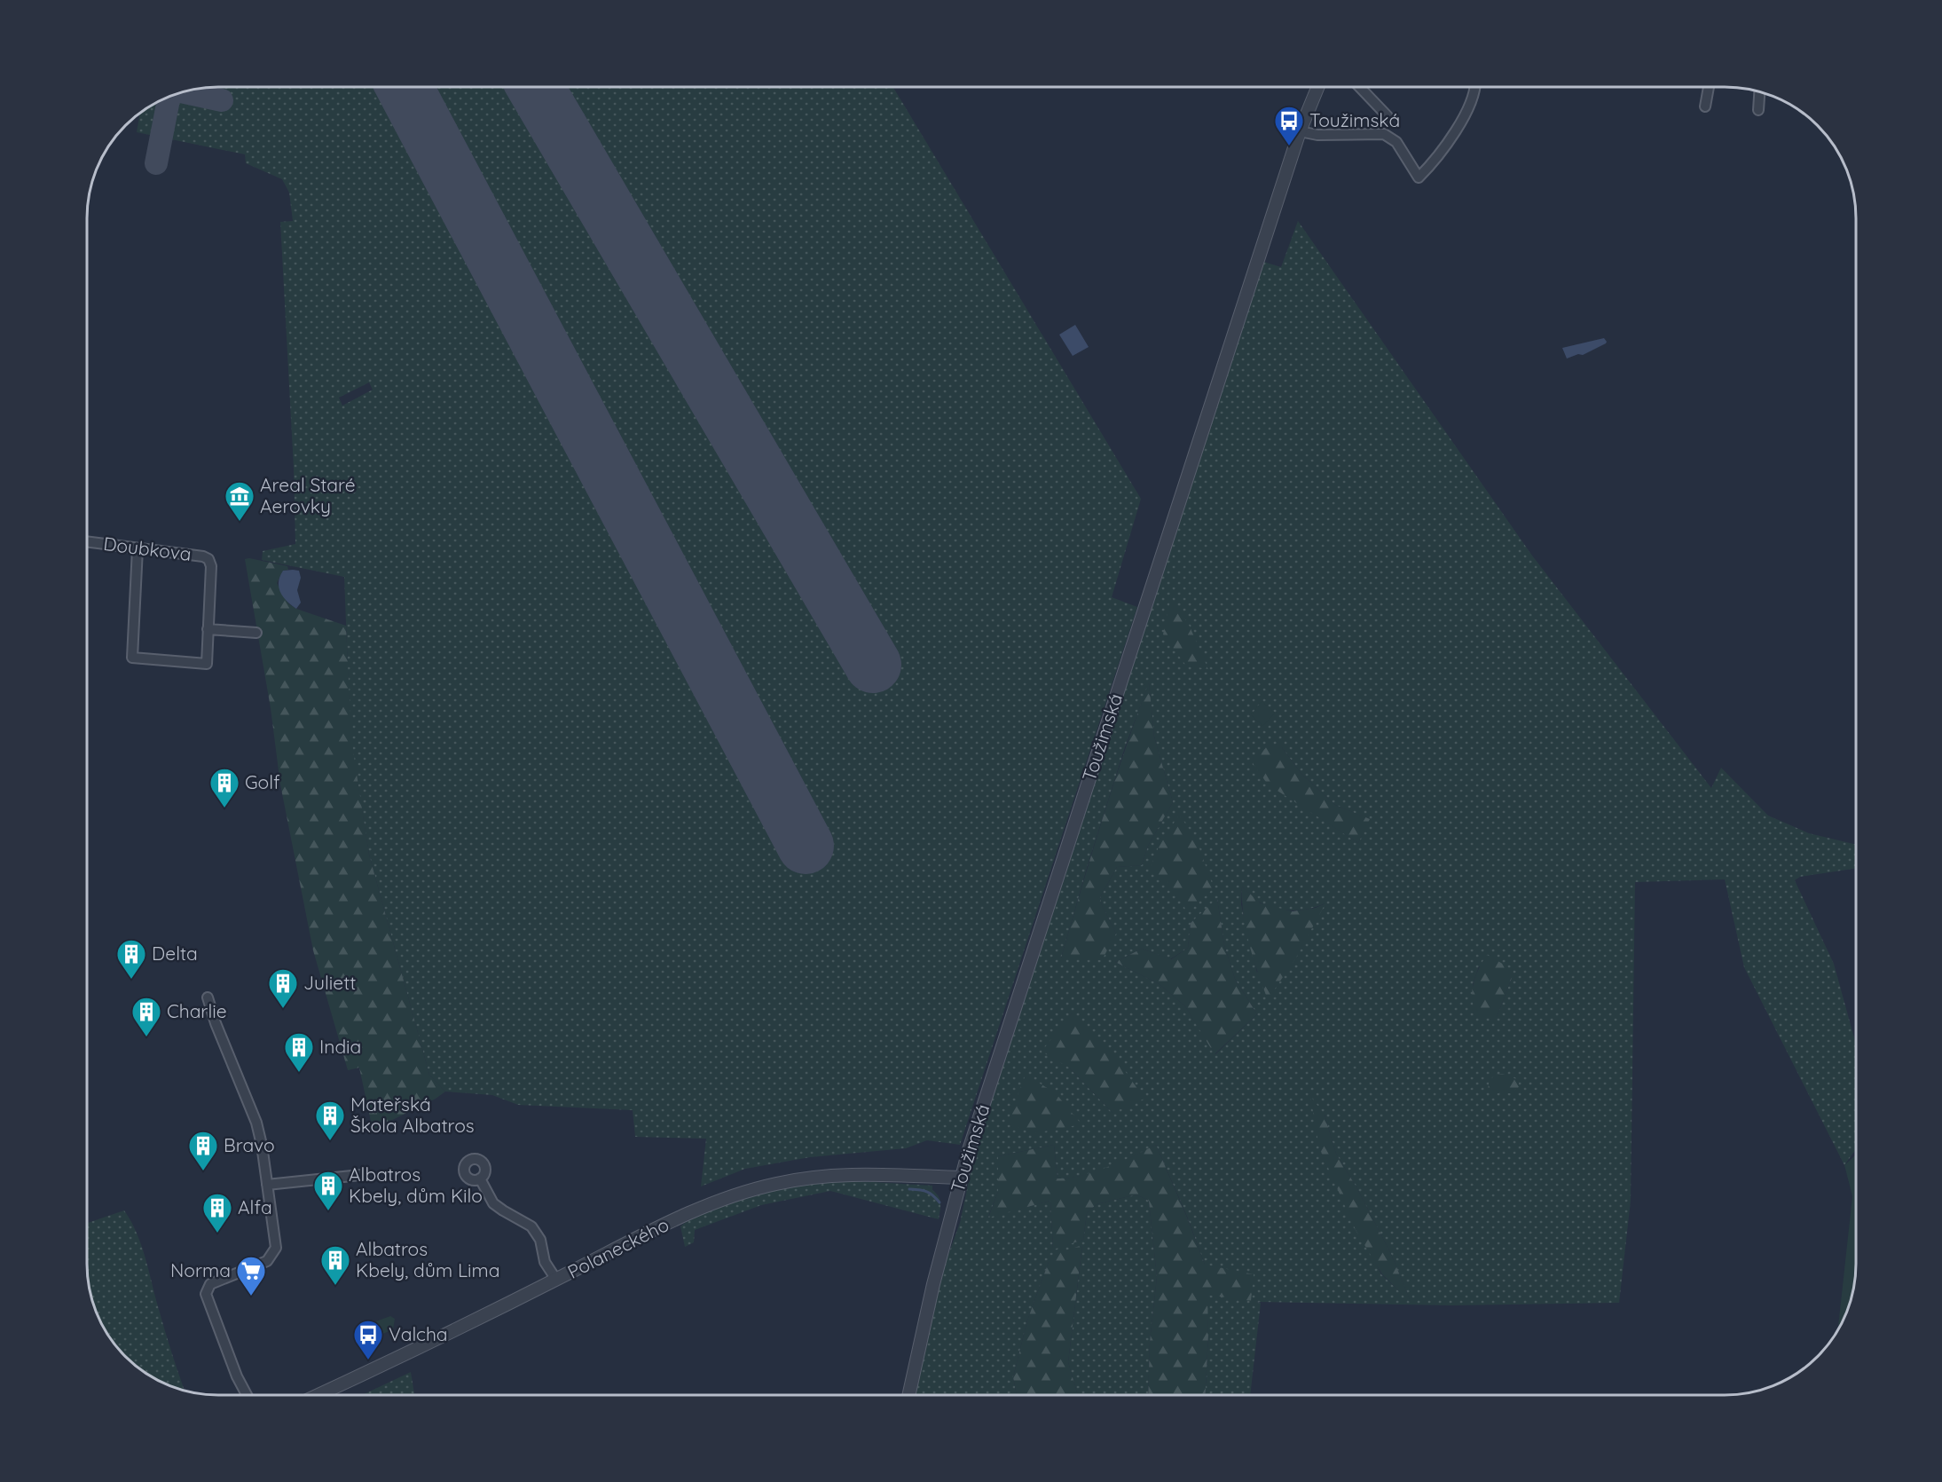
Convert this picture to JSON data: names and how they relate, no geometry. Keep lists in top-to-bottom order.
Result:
{
  "streets": {
    "street": ["Doubkova", "Toužimská", "Polaneckého"]
  },
  "crossings": [
    ["Toužimská", "Polaneckého"]
  ],
  "places": {
    "bus stop": ["Toužimská", "Valcha"],
    "museum": ["Areal Staré Aerovky"],
    "building": [
      "Golf",
      "Delta",
      "Juliett",
      "Charlie",
      "India",
      "Mateřská Škola Albatros",
      "Bravo",
      "Albatros Kbely, dům Kilo",
      "Alfa",
      "Albatros Kbely, dům Lima"
    ],
    "supermarket": ["Norma"]
  }
}
